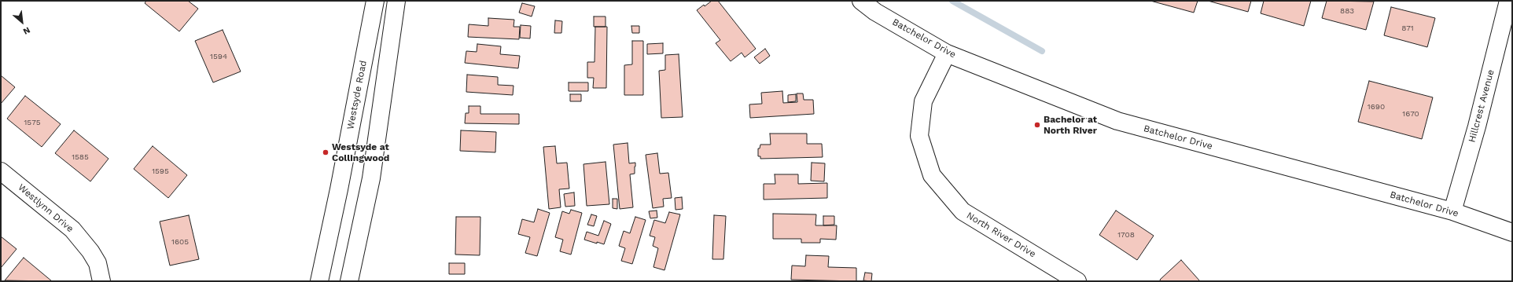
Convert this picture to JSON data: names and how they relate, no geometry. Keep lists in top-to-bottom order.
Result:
{
  "streets": {
    "street": [
      "Batchelor Drive",
      "Westsyde Road",
      "Hillcrest Avenue",
      "Westlynn Drive",
      "North River Drive"
    ]
  },
  "crossings": [
    ["Batchelor Drive", "Hillcrest Avenue"],
    ["Batchelor Drive", "North River Drive"]
  ],
  "places": ["Bachelor at North River", "Westsyde at Collingwood"],
  "house_numbers": [
    "883",
    "871",
    "1594",
    "1690",
    "1670",
    "1575",
    "1585",
    "1595",
    "1708",
    "1605"
  ],
  "north": "bottom right"
}
